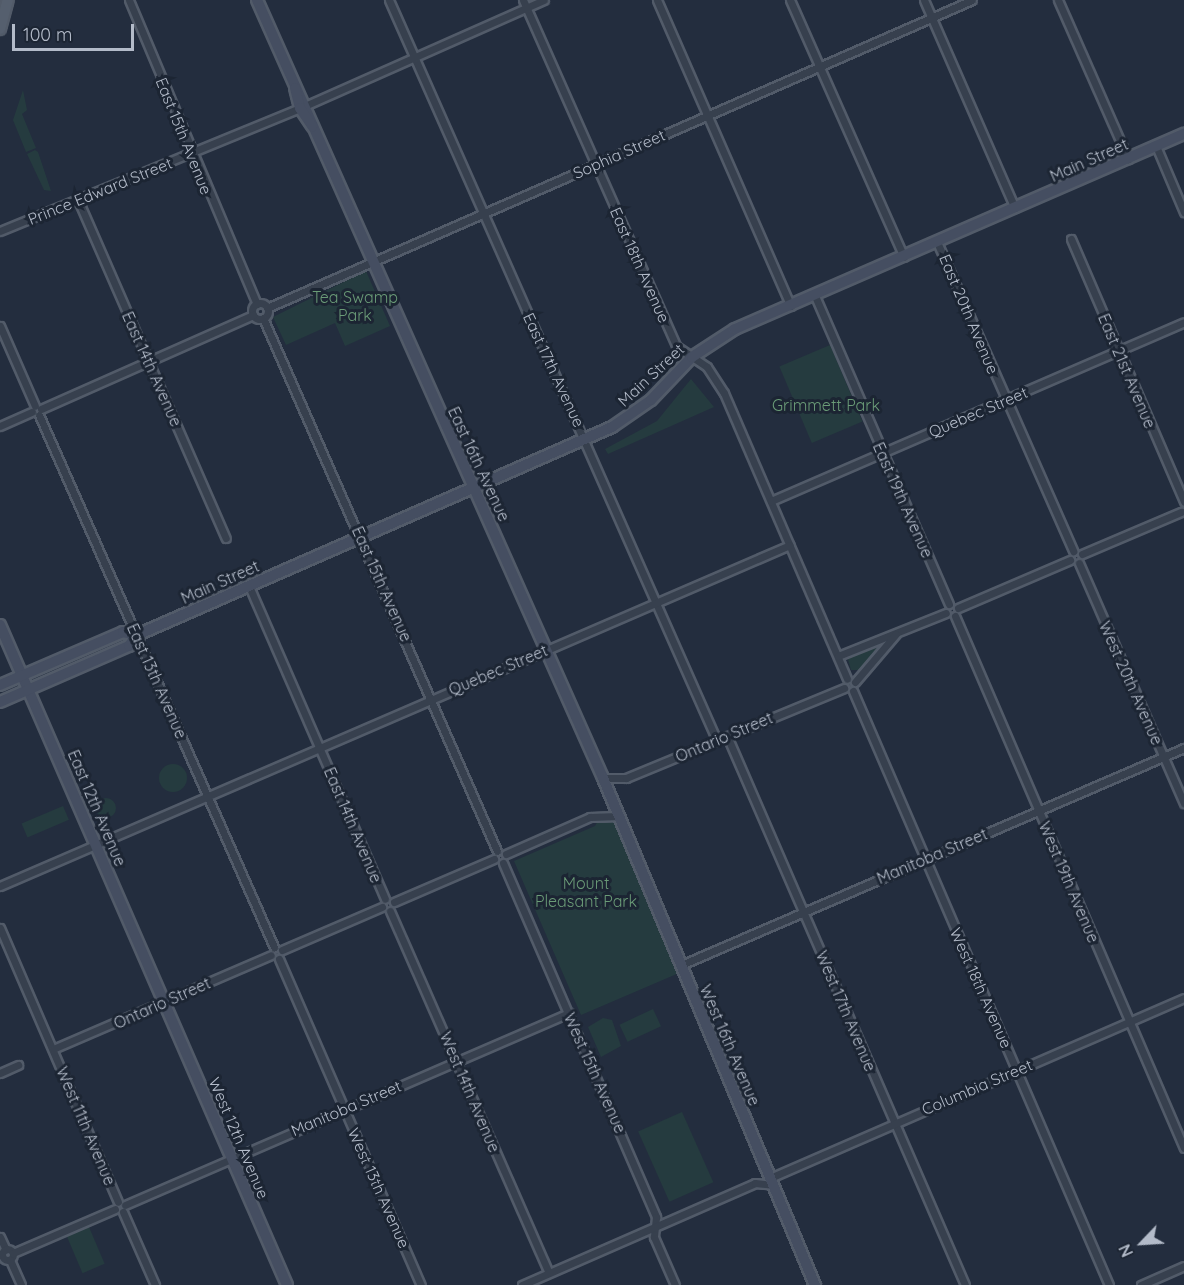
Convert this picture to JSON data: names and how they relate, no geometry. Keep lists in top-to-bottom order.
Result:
{
  "streets": {
    "street": [
      "East 15th Avenue",
      "Sophia Street",
      "Main Street",
      "Prince Edward Street",
      "East 18th Avenue",
      "East 20th Avenue",
      "East 14th Avenue",
      "East 17th Avenue",
      "East 21st Avenue",
      "Quebec Street",
      "East 16th Avenue",
      "East 19th Avenue",
      "East 13th Avenue",
      "West 20th Avenue",
      "Ontario Street",
      "East 12th Avenue",
      "Manitoba Street",
      "West 19th Avenue",
      "West 18th Avenue",
      "West 17th Avenue",
      "West 16th Avenue",
      "West 15th Avenue",
      "Columbia Street",
      "West 14th Avenue",
      "West 11th Avenue",
      "West 12th Avenue",
      "West 13th Avenue"
    ]
  },
  "crossings": [
    ["East 15th Avenue", "Main Street"],
    ["East 15th Avenue", "Prince Edward Street"],
    ["East 15th Avenue", "Quebec Street"],
    ["Sophia Street", "East 18th Avenue"],
    ["Sophia Street", "East 17th Avenue"],
    ["Sophia Street", "East 16th Avenue"],
    ["Main Street", "East 18th Avenue"],
    ["Main Street", "East 20th Avenue"],
    ["Main Street", "East 14th Avenue"],
    ["Main Street", "East 17th Avenue"],
    ["Main Street", "East 16th Avenue"],
    ["Main Street", "East 19th Avenue"],
    ["Main Street", "East 13th Avenue"],
    ["Main Street", "East 12th Avenue"],
    ["Prince Edward Street", "East 18th Avenue"],
    ["Prince Edward Street", "East 14th Avenue"],
    ["Prince Edward Street", "East 17th Avenue"],
    ["Prince Edward Street", "East 16th Avenue"],
    ["East 18th Avenue", "Quebec Street"],
    ["East 20th Avenue", "Quebec Street"],
    ["East 14th Avenue", "Quebec Street"],
    ["East 17th Avenue", "Quebec Street"],
    ["East 17th Avenue", "Ontario Street"],
    ["East 21st Avenue", "Quebec Street"],
    ["Quebec Street", "East 16th Avenue"],
    ["Quebec Street", "East 19th Avenue"],
    ["Quebec Street", "East 13th Avenue"],
    ["Quebec Street", "East 12th Avenue"],
    ["East 16th Avenue", "Ontario Street"],
    ["East 16th Avenue", "West 16th Avenue"],
    ["West 20th Avenue", "Manitoba Street"],
    ["Ontario Street", "East 12th Avenue"],
    ["Ontario Street", "West 17th Avenue"],
    ["Ontario Street", "West 11th Avenue"],
    ["Ontario Street", "West 12th Avenue"],
    ["East 12th Avenue", "West 12th Avenue"],
    ["Manitoba Street", "West 19th Avenue"],
    ["Manitoba Street", "West 18th Avenue"],
    ["Manitoba Street", "West 17th Avenue"],
    ["Manitoba Street", "West 16th Avenue"],
    ["Manitoba Street", "West 15th Avenue"],
    ["Manitoba Street", "West 14th Avenue"],
    ["Manitoba Street", "West 11th Avenue"],
    ["Manitoba Street", "West 12th Avenue"],
    ["Manitoba Street", "West 13th Avenue"],
    ["West 19th Avenue", "Columbia Street"],
    ["West 18th Avenue", "Columbia Street"],
    ["West 17th Avenue", "Columbia Street"],
    ["West 16th Avenue", "Columbia Street"]
  ],
  "parks": ["Tea Swamp Park", "Grimmett Park", "Mount Pleasant Park"],
  "scale_bar": "100 m",
  "north": "bottom left"
}
